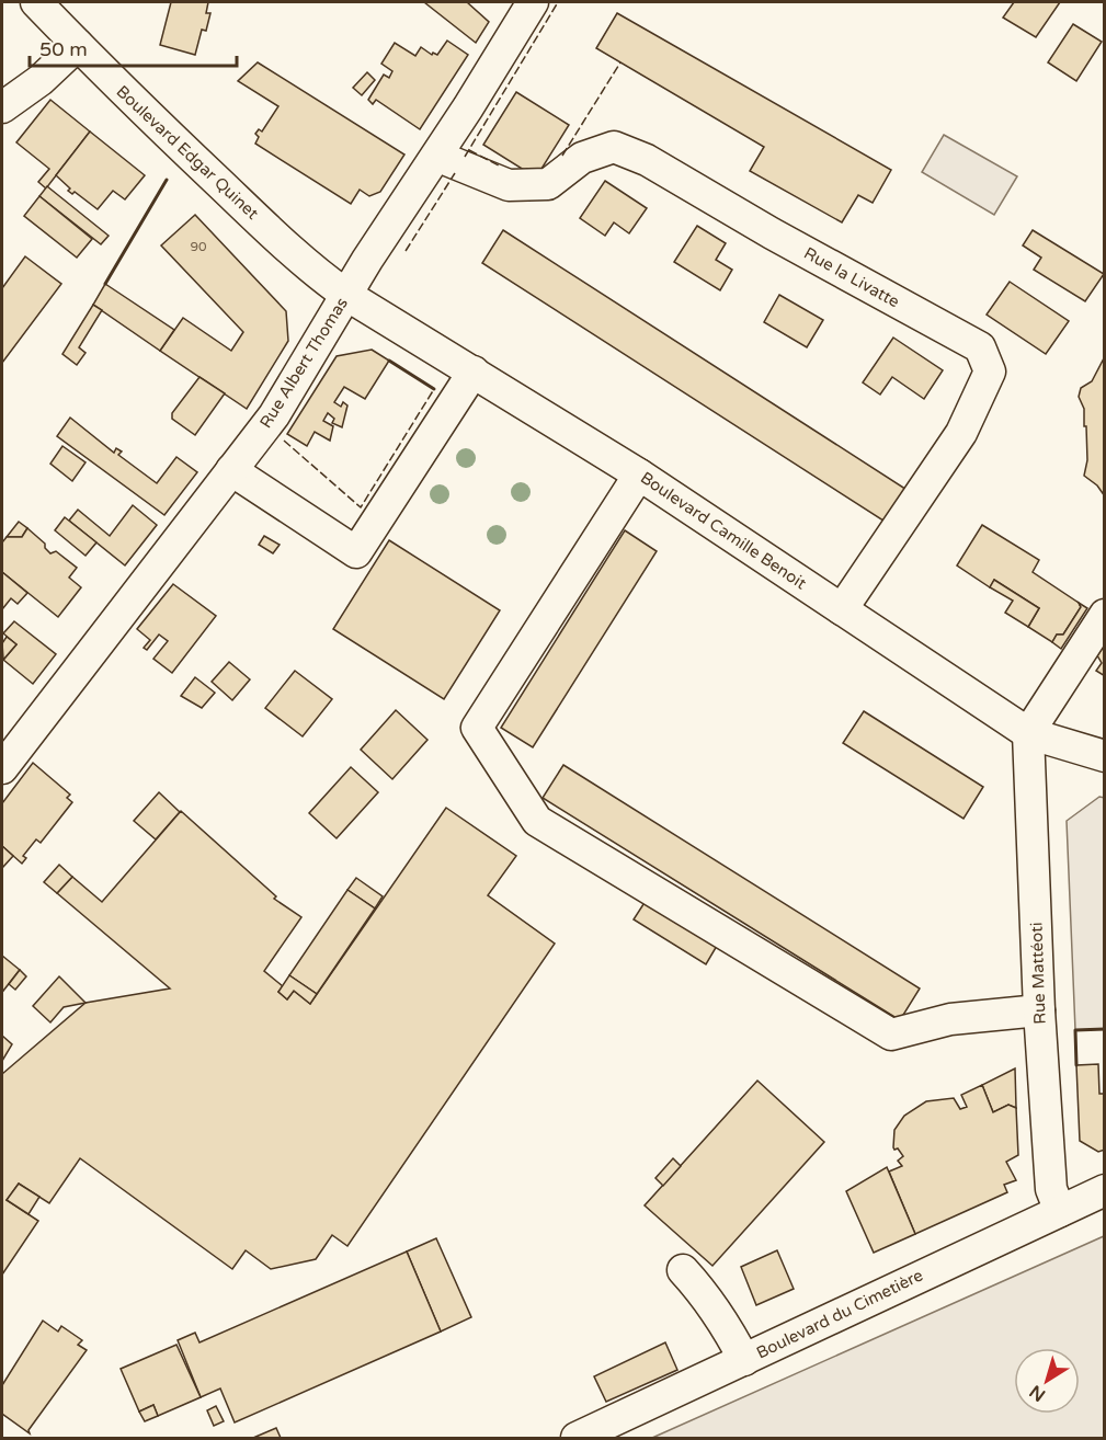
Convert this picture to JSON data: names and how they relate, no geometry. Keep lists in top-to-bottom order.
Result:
{
  "streets": {
    "street": [
      "Boulevard Edgar Quinet",
      "Rue la Livatte",
      "Rue Albert Thomas",
      "Boulevard Camille Benoit",
      "Rue Mattéoti",
      "Boulevard du Cimetière"
    ]
  },
  "crossings": [
    ["Boulevard Edgar Quinet", "Rue Albert Thomas"],
    ["Boulevard Edgar Quinet", "Boulevard Camille Benoit"],
    ["Rue la Livatte", "Boulevard Camille Benoit"],
    ["Rue Albert Thomas", "Boulevard Camille Benoit"],
    ["Boulevard Camille Benoit", "Rue Mattéoti"],
    ["Rue Mattéoti", "Boulevard du Cimetière"]
  ],
  "house_numbers": ["90"],
  "scale_bar": "50 m",
  "north": "bottom left"
}
